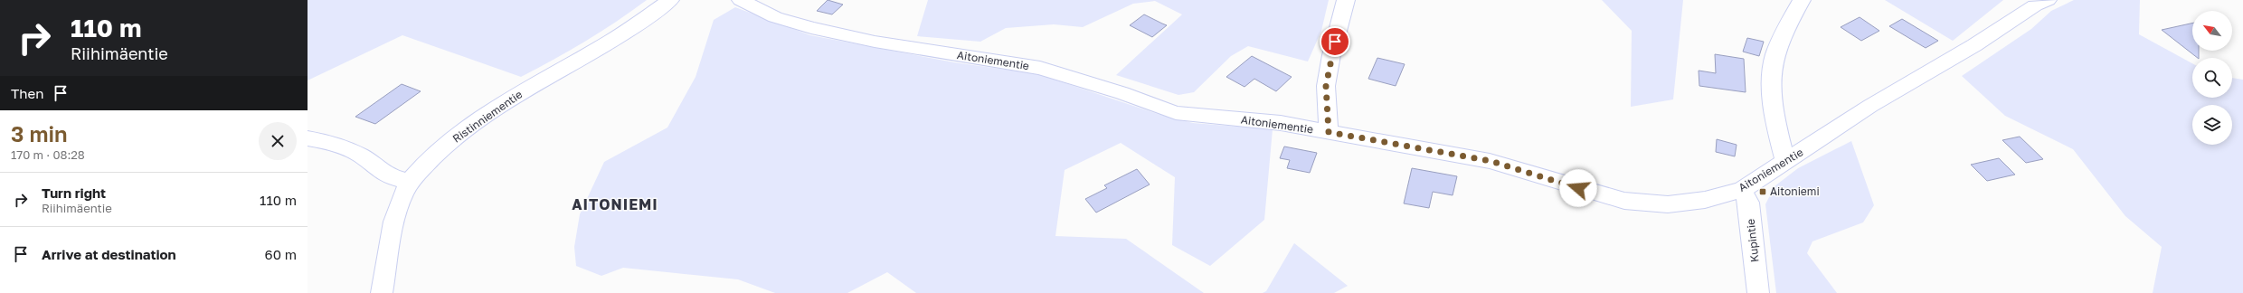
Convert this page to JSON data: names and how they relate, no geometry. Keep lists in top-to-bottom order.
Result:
{
  "streets": {
    "street": ["Aitoniementie", "Ristinniementie", "Kupintie"]
  },
  "crossings": [
    ["Aitoniementie", "Kupintie"]
  ],
  "districts": ["AITONIEMI"],
  "places": {
    "transit": ["Aitoniemi"]
  },
  "north": "top left",
  "page": {
    "turn": ["110 m", "Riihimäentie"],
    "then": "Then",
    "heading": ["3 min", "170 m · 08:28"],
    "list": [
      {
        "name": "Turn right",
        "note": "Riihimäentie",
        "value": "110 m"
      },
      {
        "name": "Arrive at destination",
        "value": "60 m"
      }
    ]
  }
}
